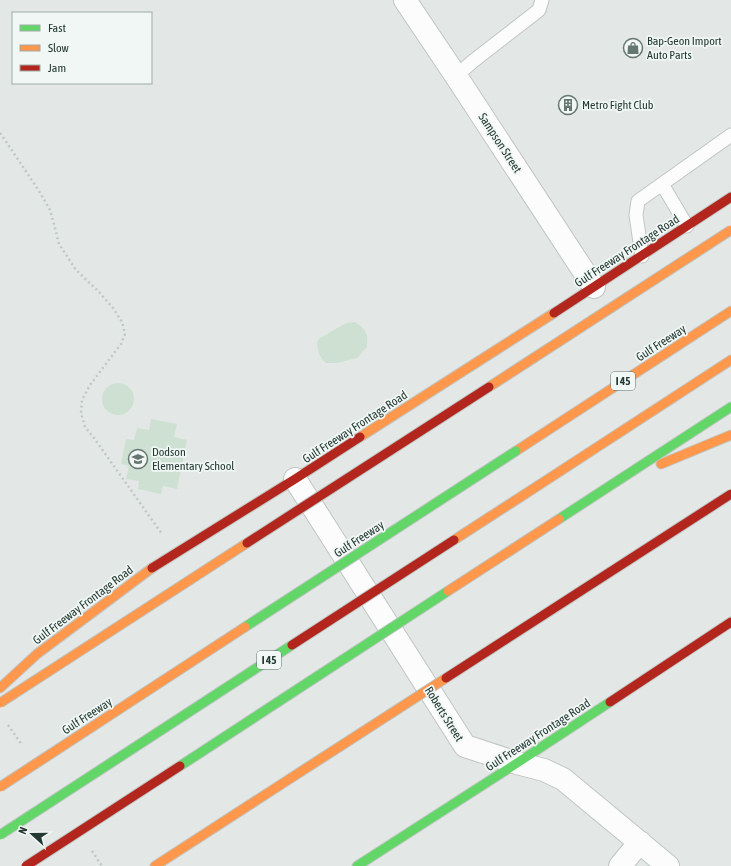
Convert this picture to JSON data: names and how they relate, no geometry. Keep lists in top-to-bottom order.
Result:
{
  "streets": {
    "main road": ["Gulf Freeway Frontage Road", "Gulf Freeway", "I 45"],
    "street": ["Sampson Street", "Roberts Street"]
  },
  "crossings": [
    ["Sampson Street", "Gulf Freeway Frontage Road"],
    ["Gulf Freeway Frontage Road", "Roberts Street"]
  ],
  "places": {
    "shop": ["Bap-Geon Import Auto Parts"],
    "building": ["Metro Fight Club"],
    "school or university": ["Dodson Elementary School"]
  },
  "legend": ["Fast", "Slow", "Jam"],
  "north": "left"
}
